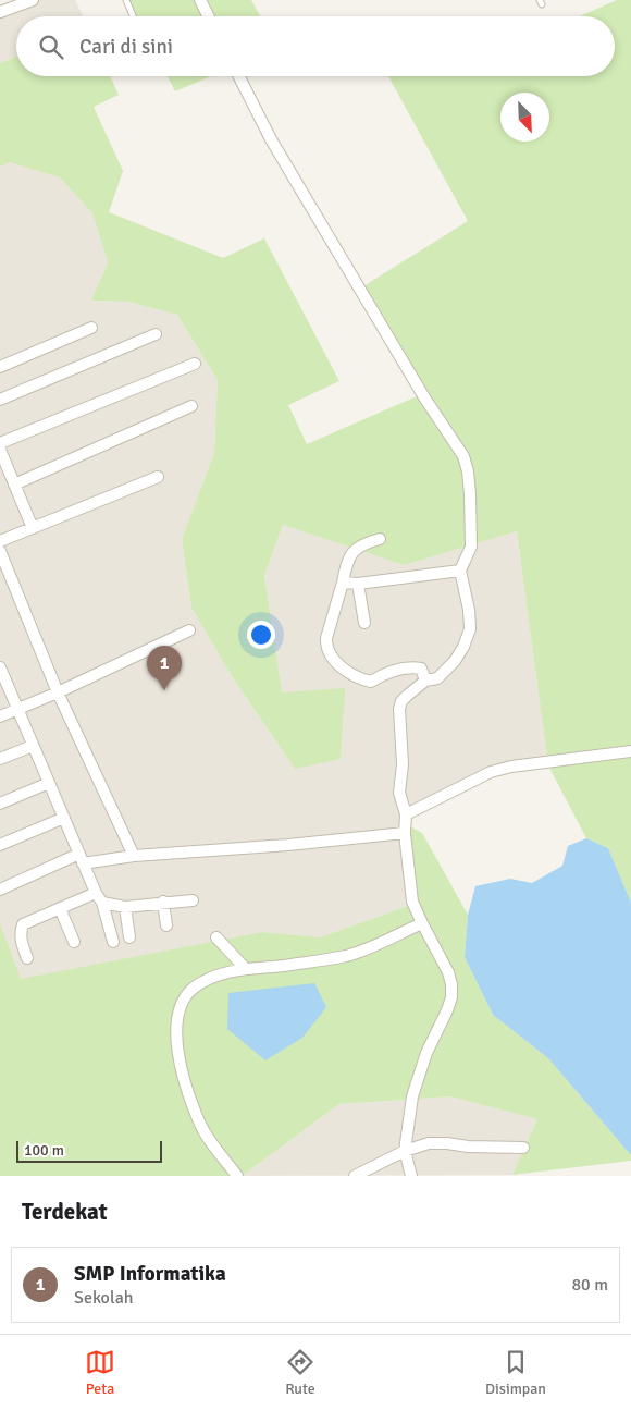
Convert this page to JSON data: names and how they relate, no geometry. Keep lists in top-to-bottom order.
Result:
{
  "scale_bar": "100 m",
  "north": "bottom right",
  "page": {
    "search": "Cari di sini",
    "pins": "1",
    "scale": "100 m",
    "heading": "Terdekat",
    "list": [
      {
        "mark": "1",
        "name": "SMP Informatika",
        "note": "Sekolah",
        "value": "80 m"
      }
    ],
    "nav": ["Peta", "Rute", "Disimpan"]
  }
}
